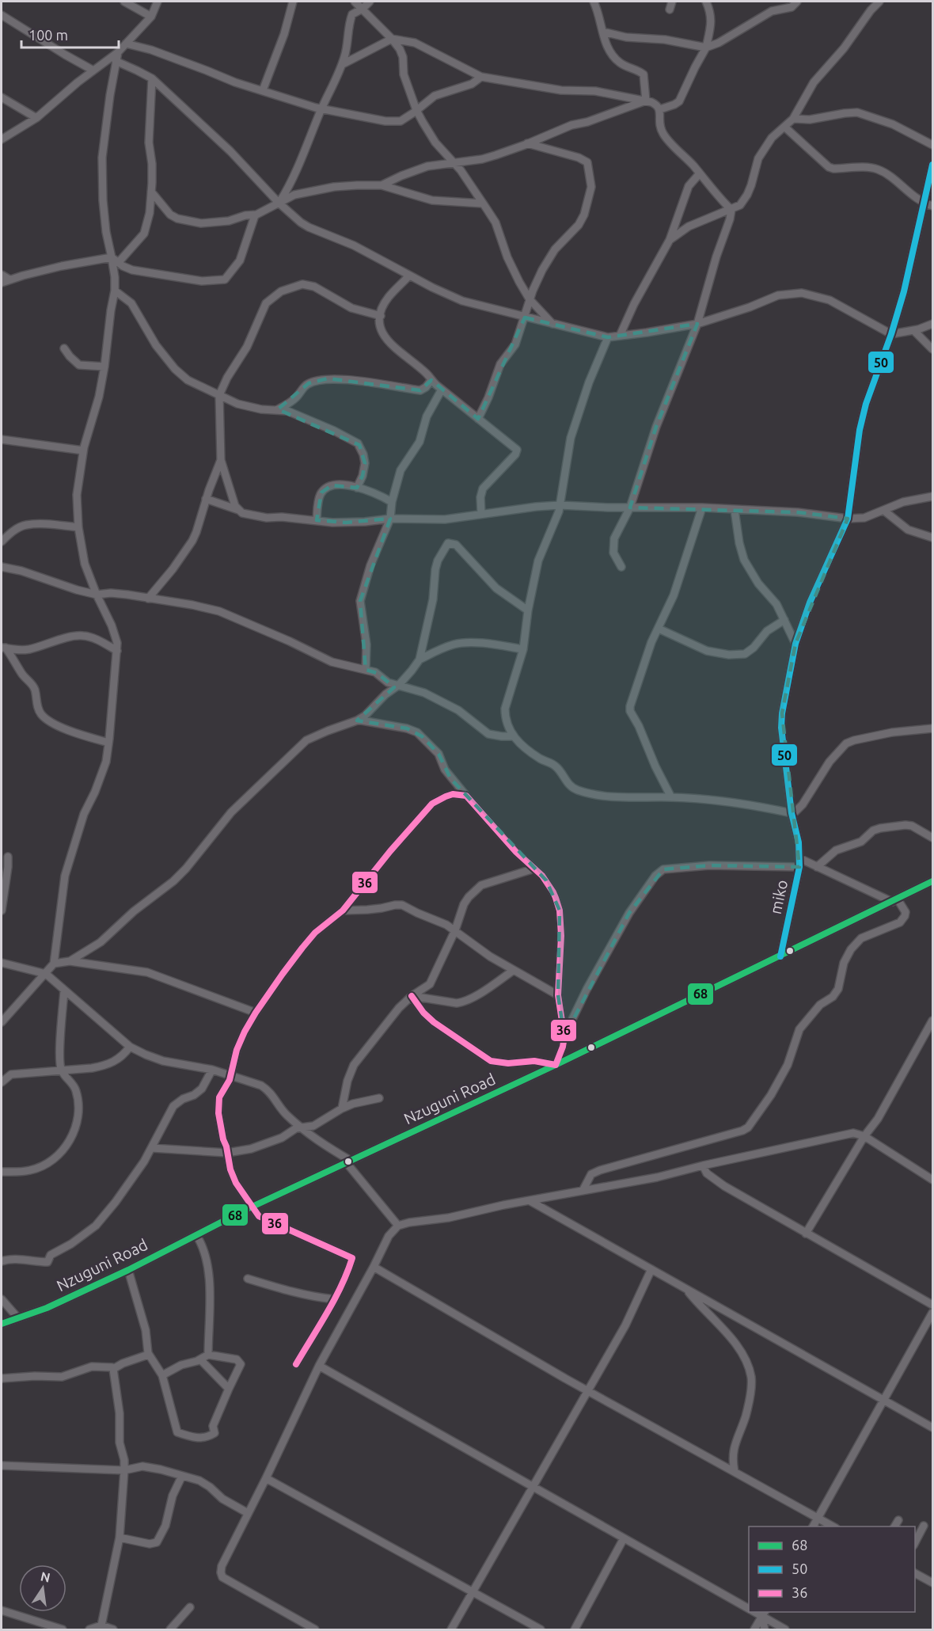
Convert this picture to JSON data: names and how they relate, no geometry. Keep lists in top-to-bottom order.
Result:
{
  "streets": {
    "street": ["miko", "Nzuguni Road"]
  },
  "crossings": [
    ["miko", "Nzuguni Road"]
  ],
  "lines": ["transit line 50", "transit line 36", "transit line 68"],
  "legend": ["68", "50", "36"],
  "scale_bar": "100 m",
  "north": "top"
}
